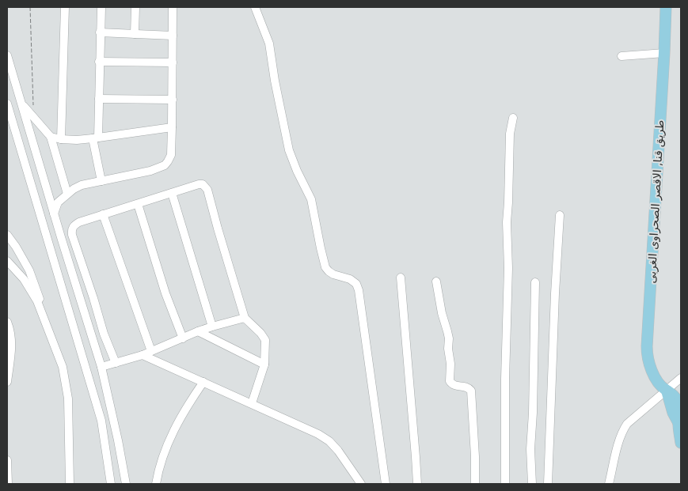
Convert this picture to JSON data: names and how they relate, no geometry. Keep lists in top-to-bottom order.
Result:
{
  "streets": {
    "main road": ["طريق قنا, الاقصر الصحراوى الغربى"]
  }
}
